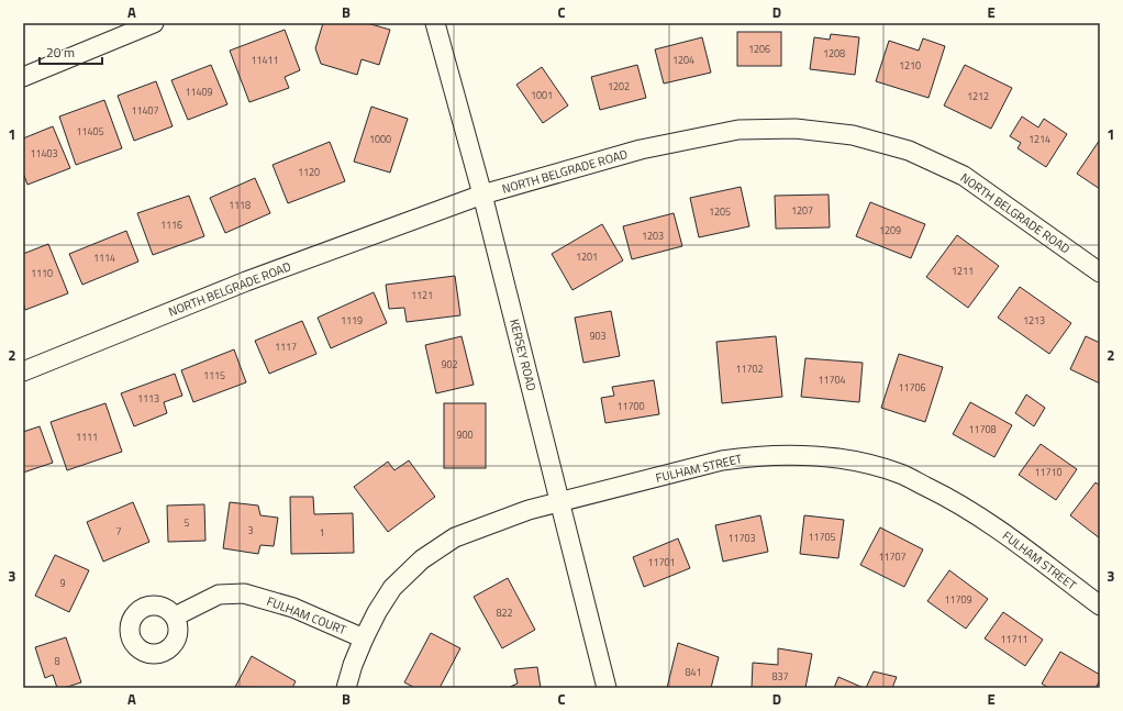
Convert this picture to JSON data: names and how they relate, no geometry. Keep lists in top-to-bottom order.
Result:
{
  "streets": {
    "street": [
      "NORTH BELGRADE ROAD",
      "KERSEY ROAD",
      "FULHAM STREET",
      "FULHAM COURT"
    ]
  },
  "crossings": [
    ["NORTH BELGRADE ROAD", "KERSEY ROAD"],
    ["KERSEY ROAD", "FULHAM STREET"],
    ["FULHAM STREET", "FULHAM COURT"]
  ],
  "house_numbers": [
    "1206",
    "1208",
    "11411",
    "1204",
    "1210",
    "1202",
    "11409",
    "1001",
    "1212",
    "11407",
    "11405",
    "1000",
    "1214",
    "11403",
    "1120",
    "1118",
    "1207",
    "1205",
    "1116",
    "1209",
    "1203",
    "1201",
    "1114",
    "1211",
    "1110",
    "1121",
    "1119",
    "1213",
    "903",
    "1117",
    "902",
    "11702",
    "1115",
    "11704",
    "11706",
    "1113",
    "11700",
    "11708",
    "900",
    "1111",
    "11710",
    "5",
    "3",
    "7",
    "1",
    "11705",
    "11703",
    "11707",
    "11701",
    "9",
    "11709",
    "822",
    "11711",
    "8",
    "841",
    "837"
  ],
  "scale_bar": "20 m",
  "grid": {
    "columns": [
      "A",
      "B",
      "C",
      "D",
      "E"
    ],
    "rows": ["1", "2", "3"]
  }
}
